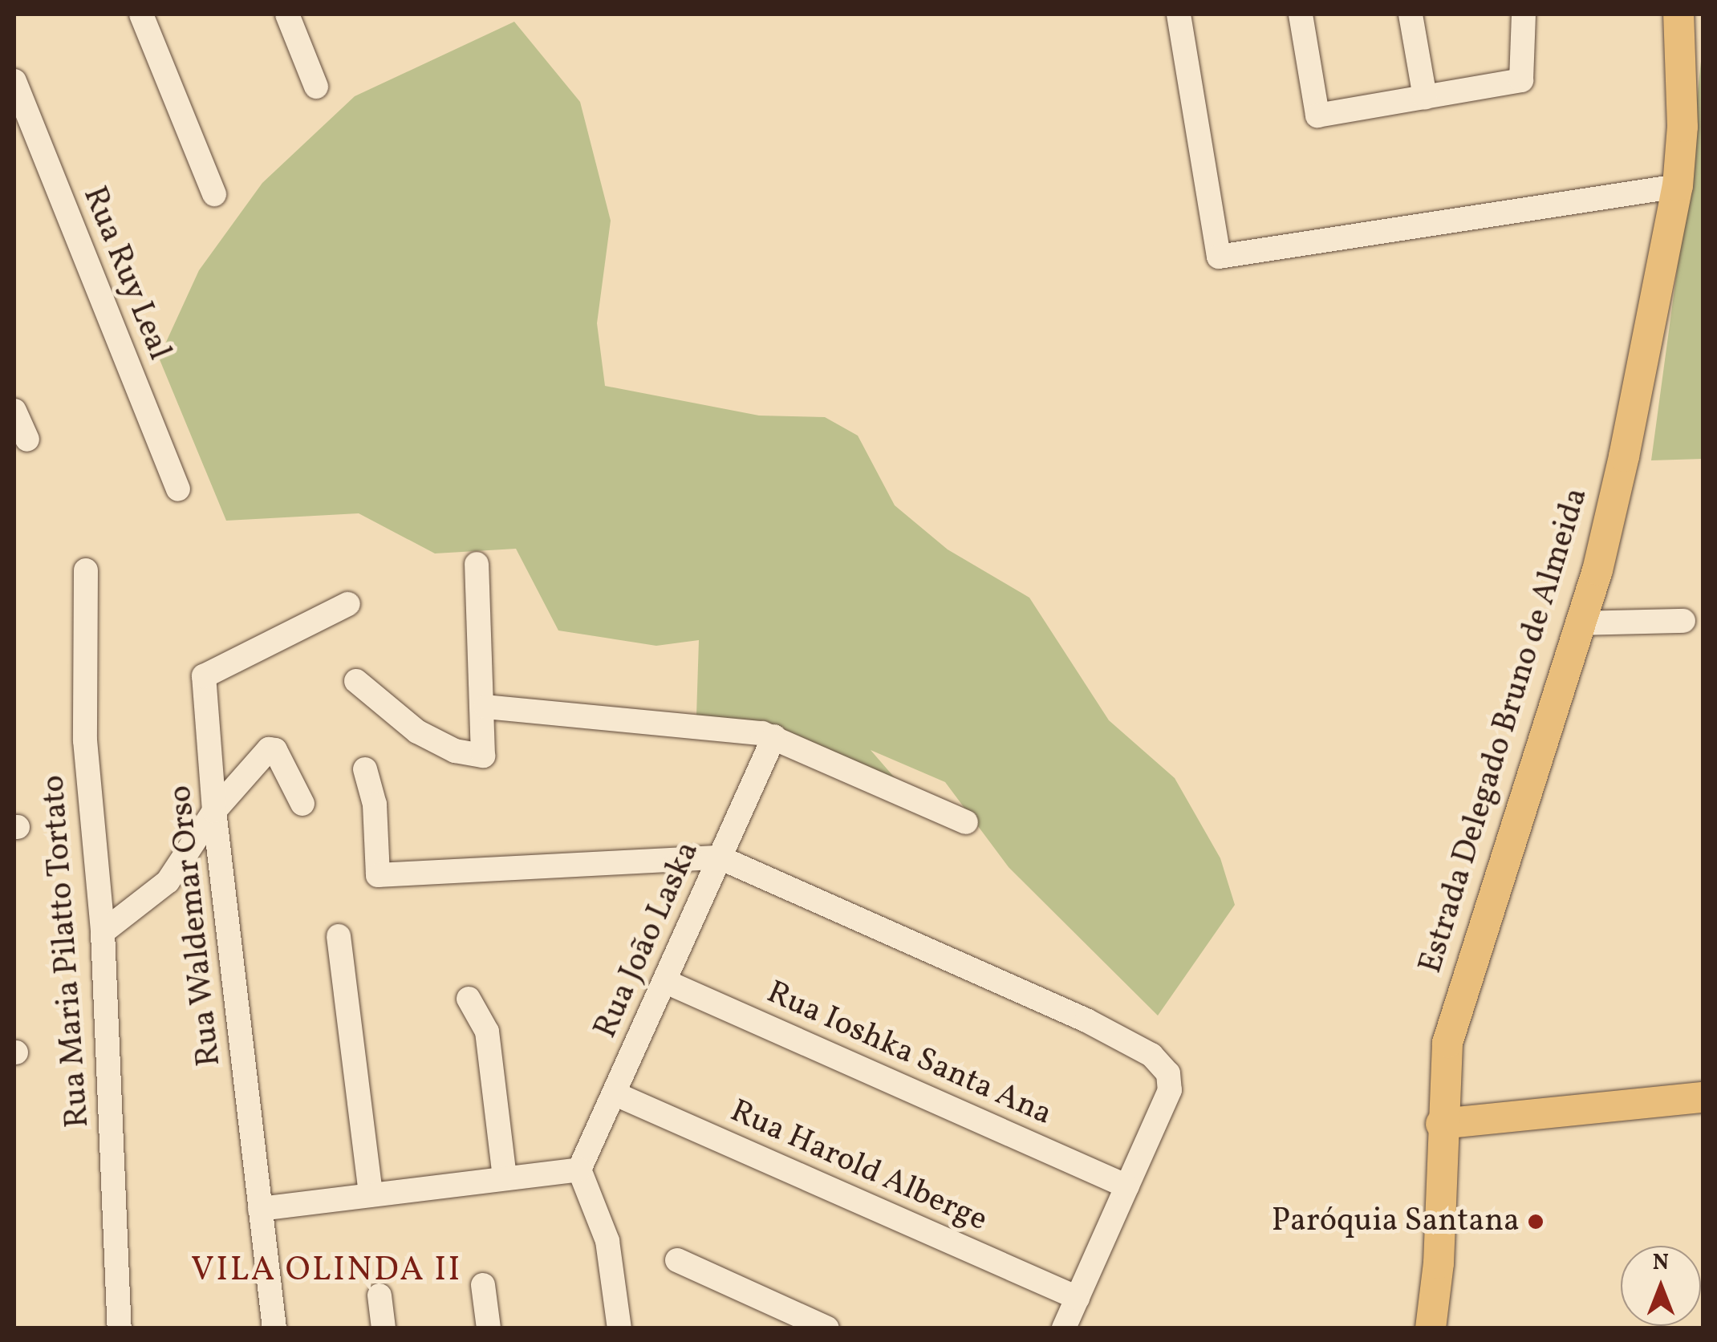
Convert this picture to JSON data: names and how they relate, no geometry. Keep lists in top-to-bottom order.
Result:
{
  "streets": {
    "main road": ["Estrada Delegado Bruno de Almeida"],
    "street": [
      "Rua Ruy Leal",
      "Rua Waldemar Orso",
      "Rua João Laska",
      "Rua Maria Pilatto Tortato",
      "Rua Ioshka Santa Ana",
      "Rua Harold Alberge"
    ]
  },
  "crossings": [
    ["Rua João Laska", "Rua Ioshka Santa Ana"],
    ["Rua João Laska", "Rua Harold Alberge"]
  ],
  "districts": ["VILA OLINDA II"],
  "places": ["Paróquia Santana"],
  "north": "top"
}
